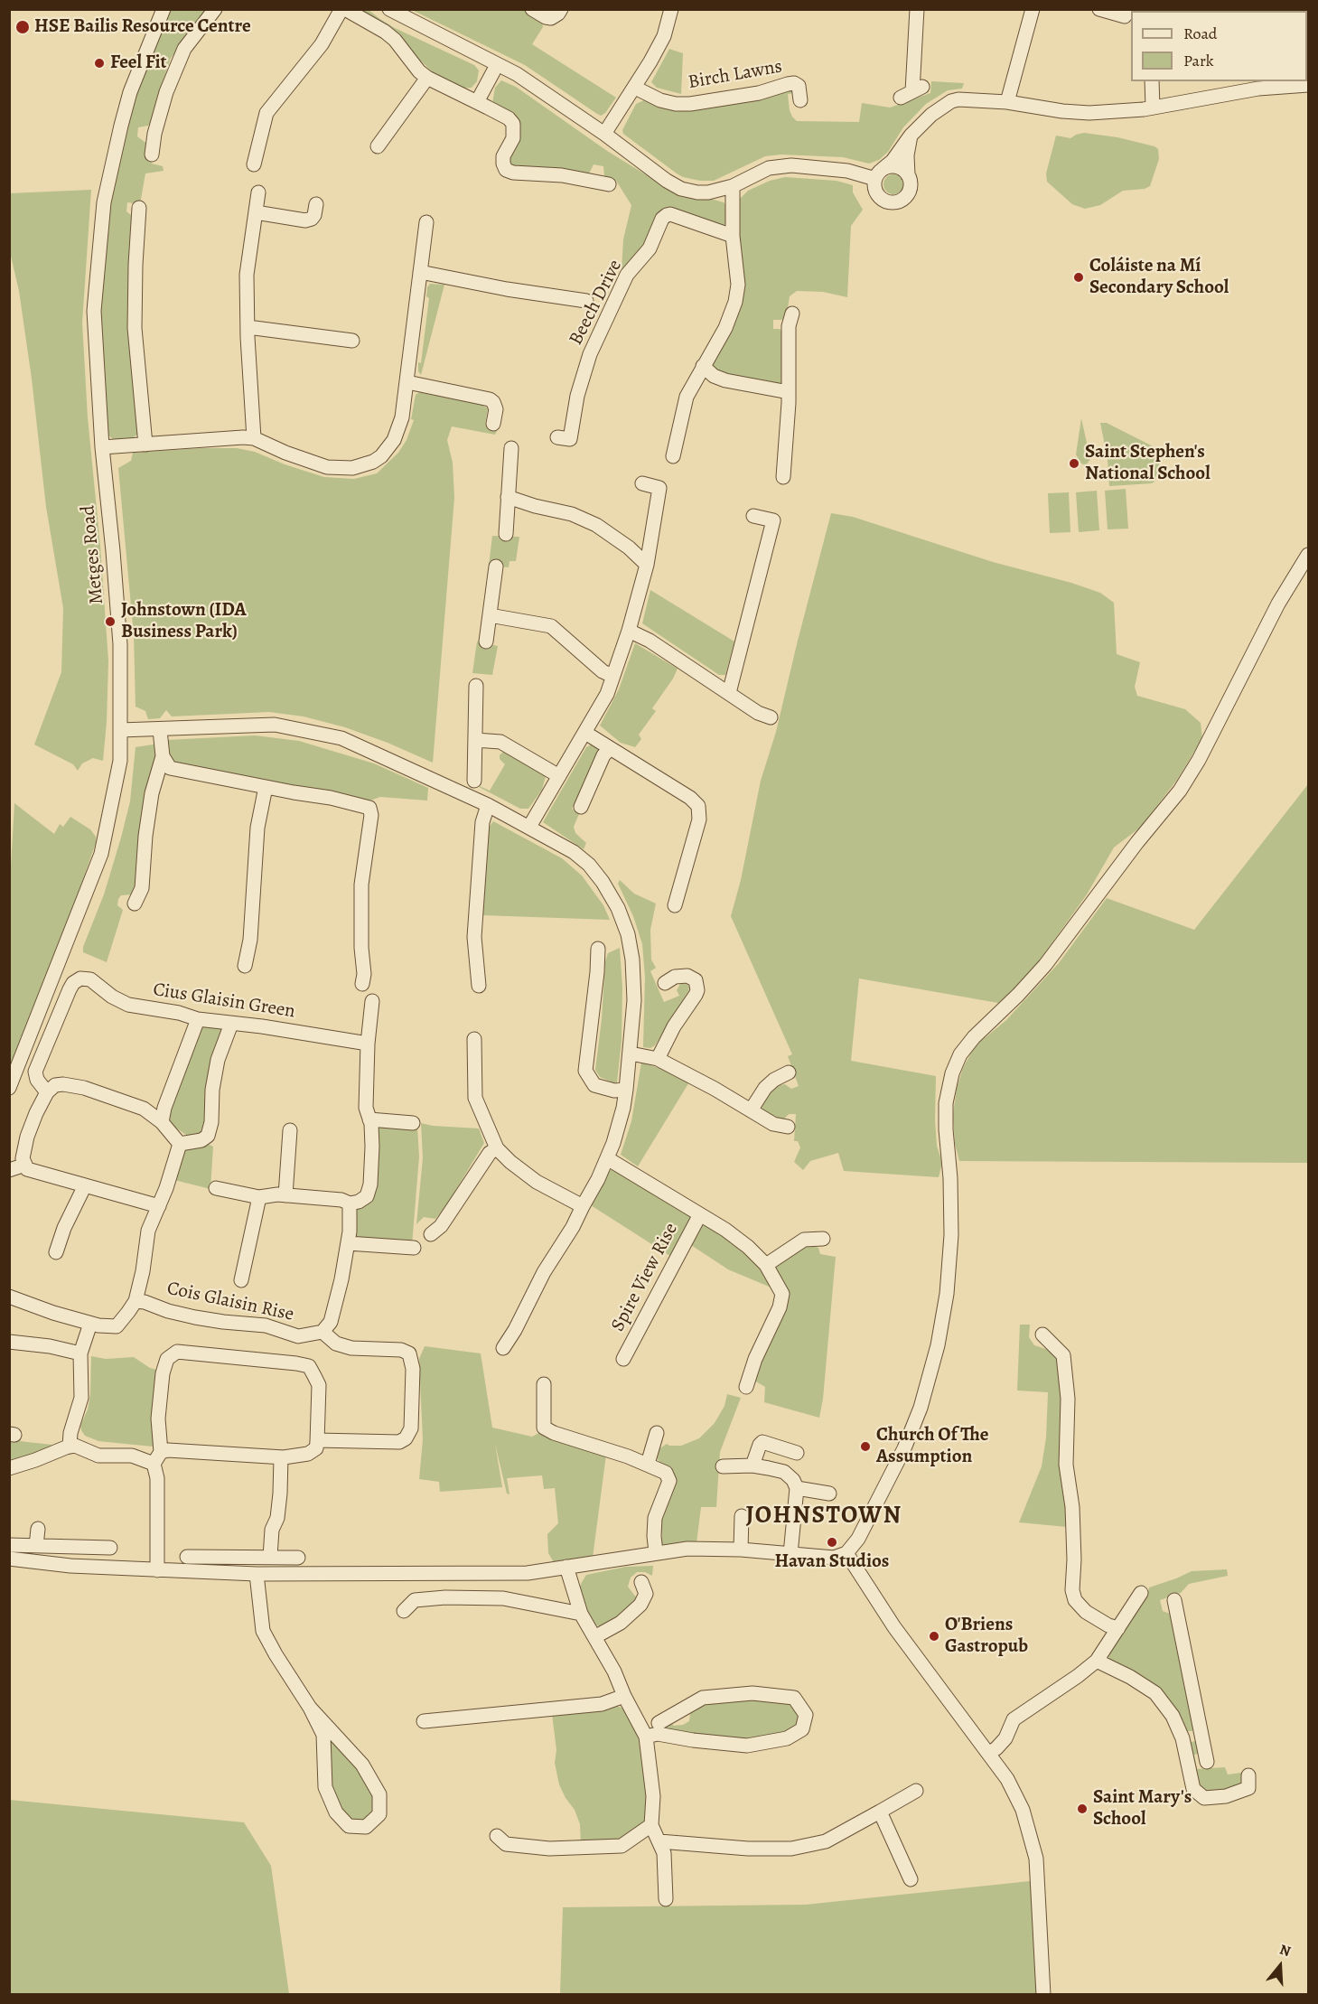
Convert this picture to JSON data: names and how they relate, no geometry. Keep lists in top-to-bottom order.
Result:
{
  "streets": {
    "street": [
      "Birch Lawns",
      "Beech Drive",
      "Metges Road",
      "Cius Glaisin Green",
      "Spire View Rise",
      "Cois Glaisin Rise"
    ]
  },
  "districts": ["JOHNSTOWN"],
  "places": [
    "HSE Bailis Resource Centre",
    "Feel Fit",
    "Coláiste na Mí Secondary School",
    "Saint Stephen's National School",
    "Johnstown (IDA Business Park)",
    "Church Of The Assumption",
    "Havan Studios",
    "O'Briens Gastropub",
    "Saint Mary's School"
  ],
  "legend": ["Road", "Park"],
  "north": "top"
}
